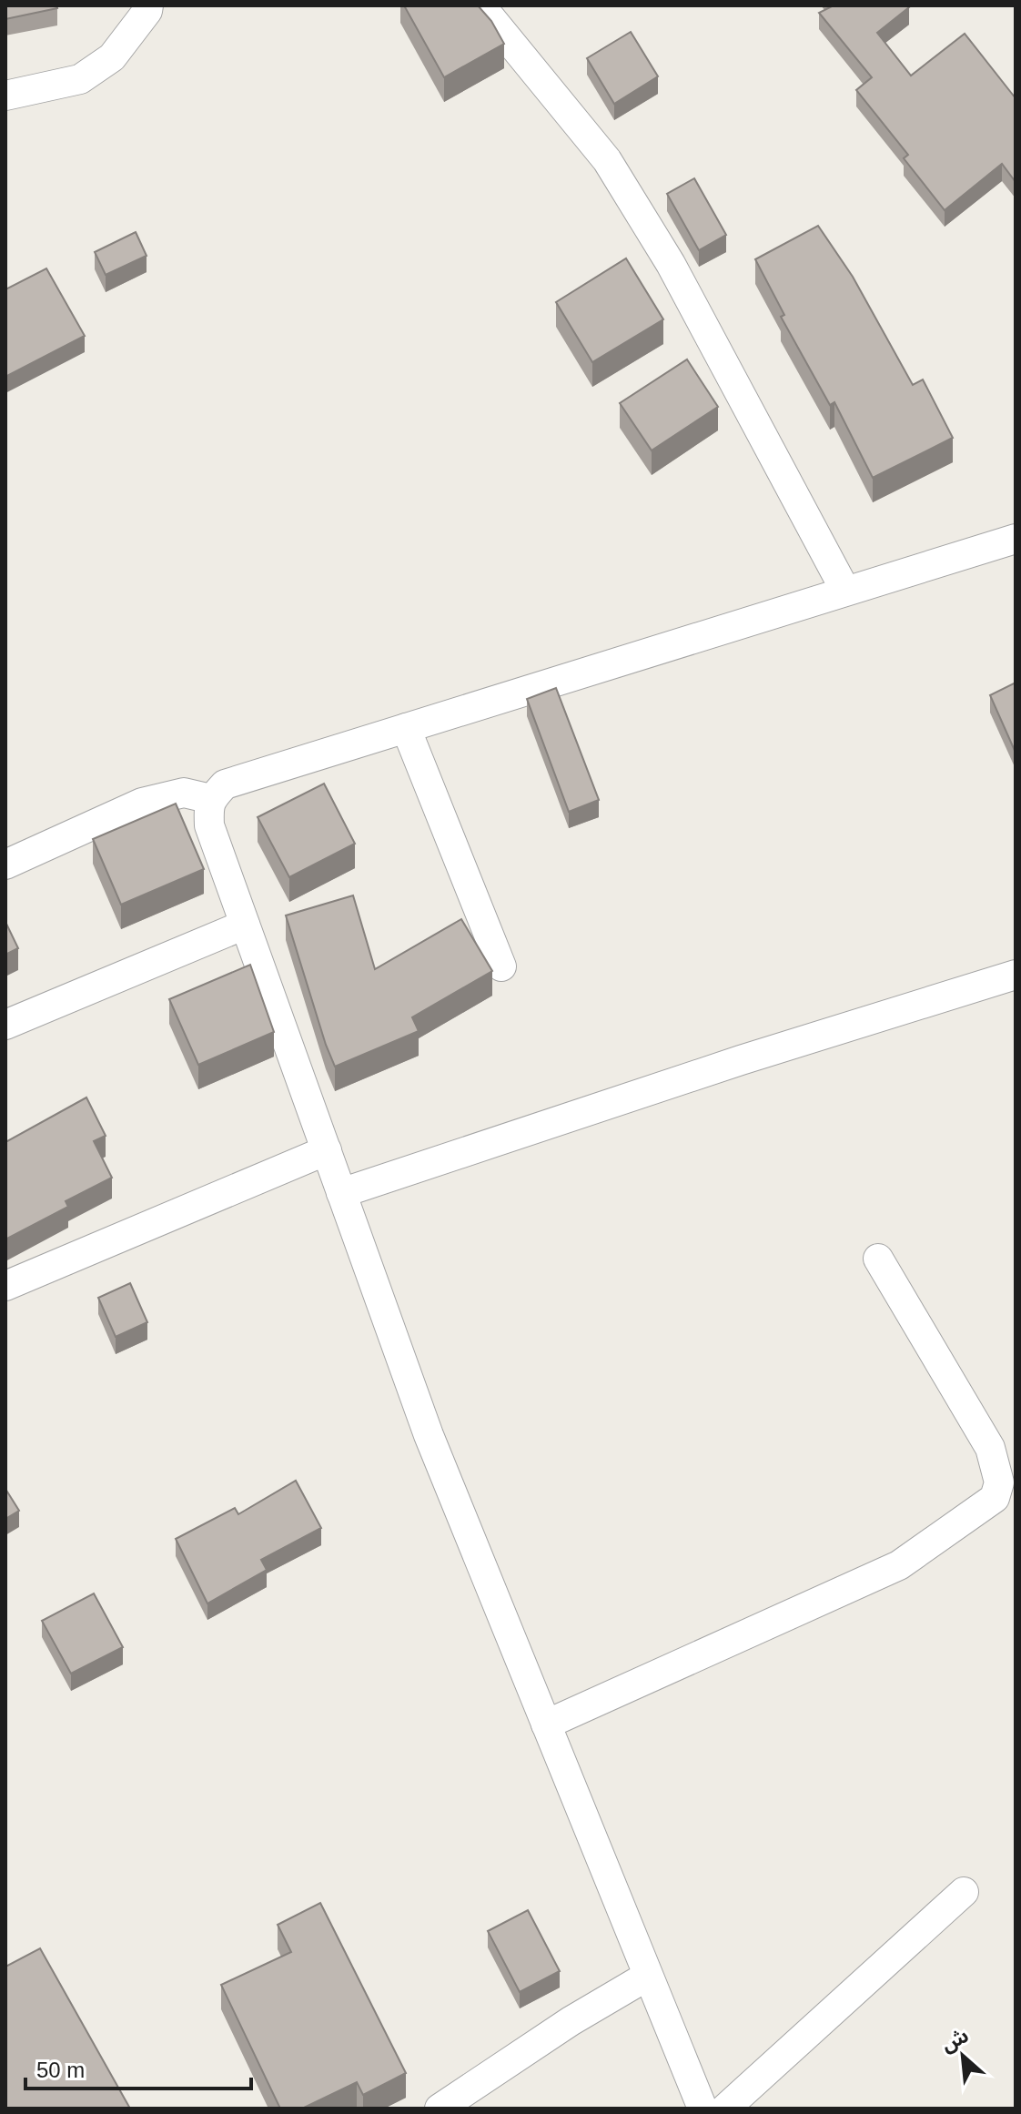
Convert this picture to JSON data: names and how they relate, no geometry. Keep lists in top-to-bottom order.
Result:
{
  "scale_bar": "50 m",
  "north": "top left"
}
